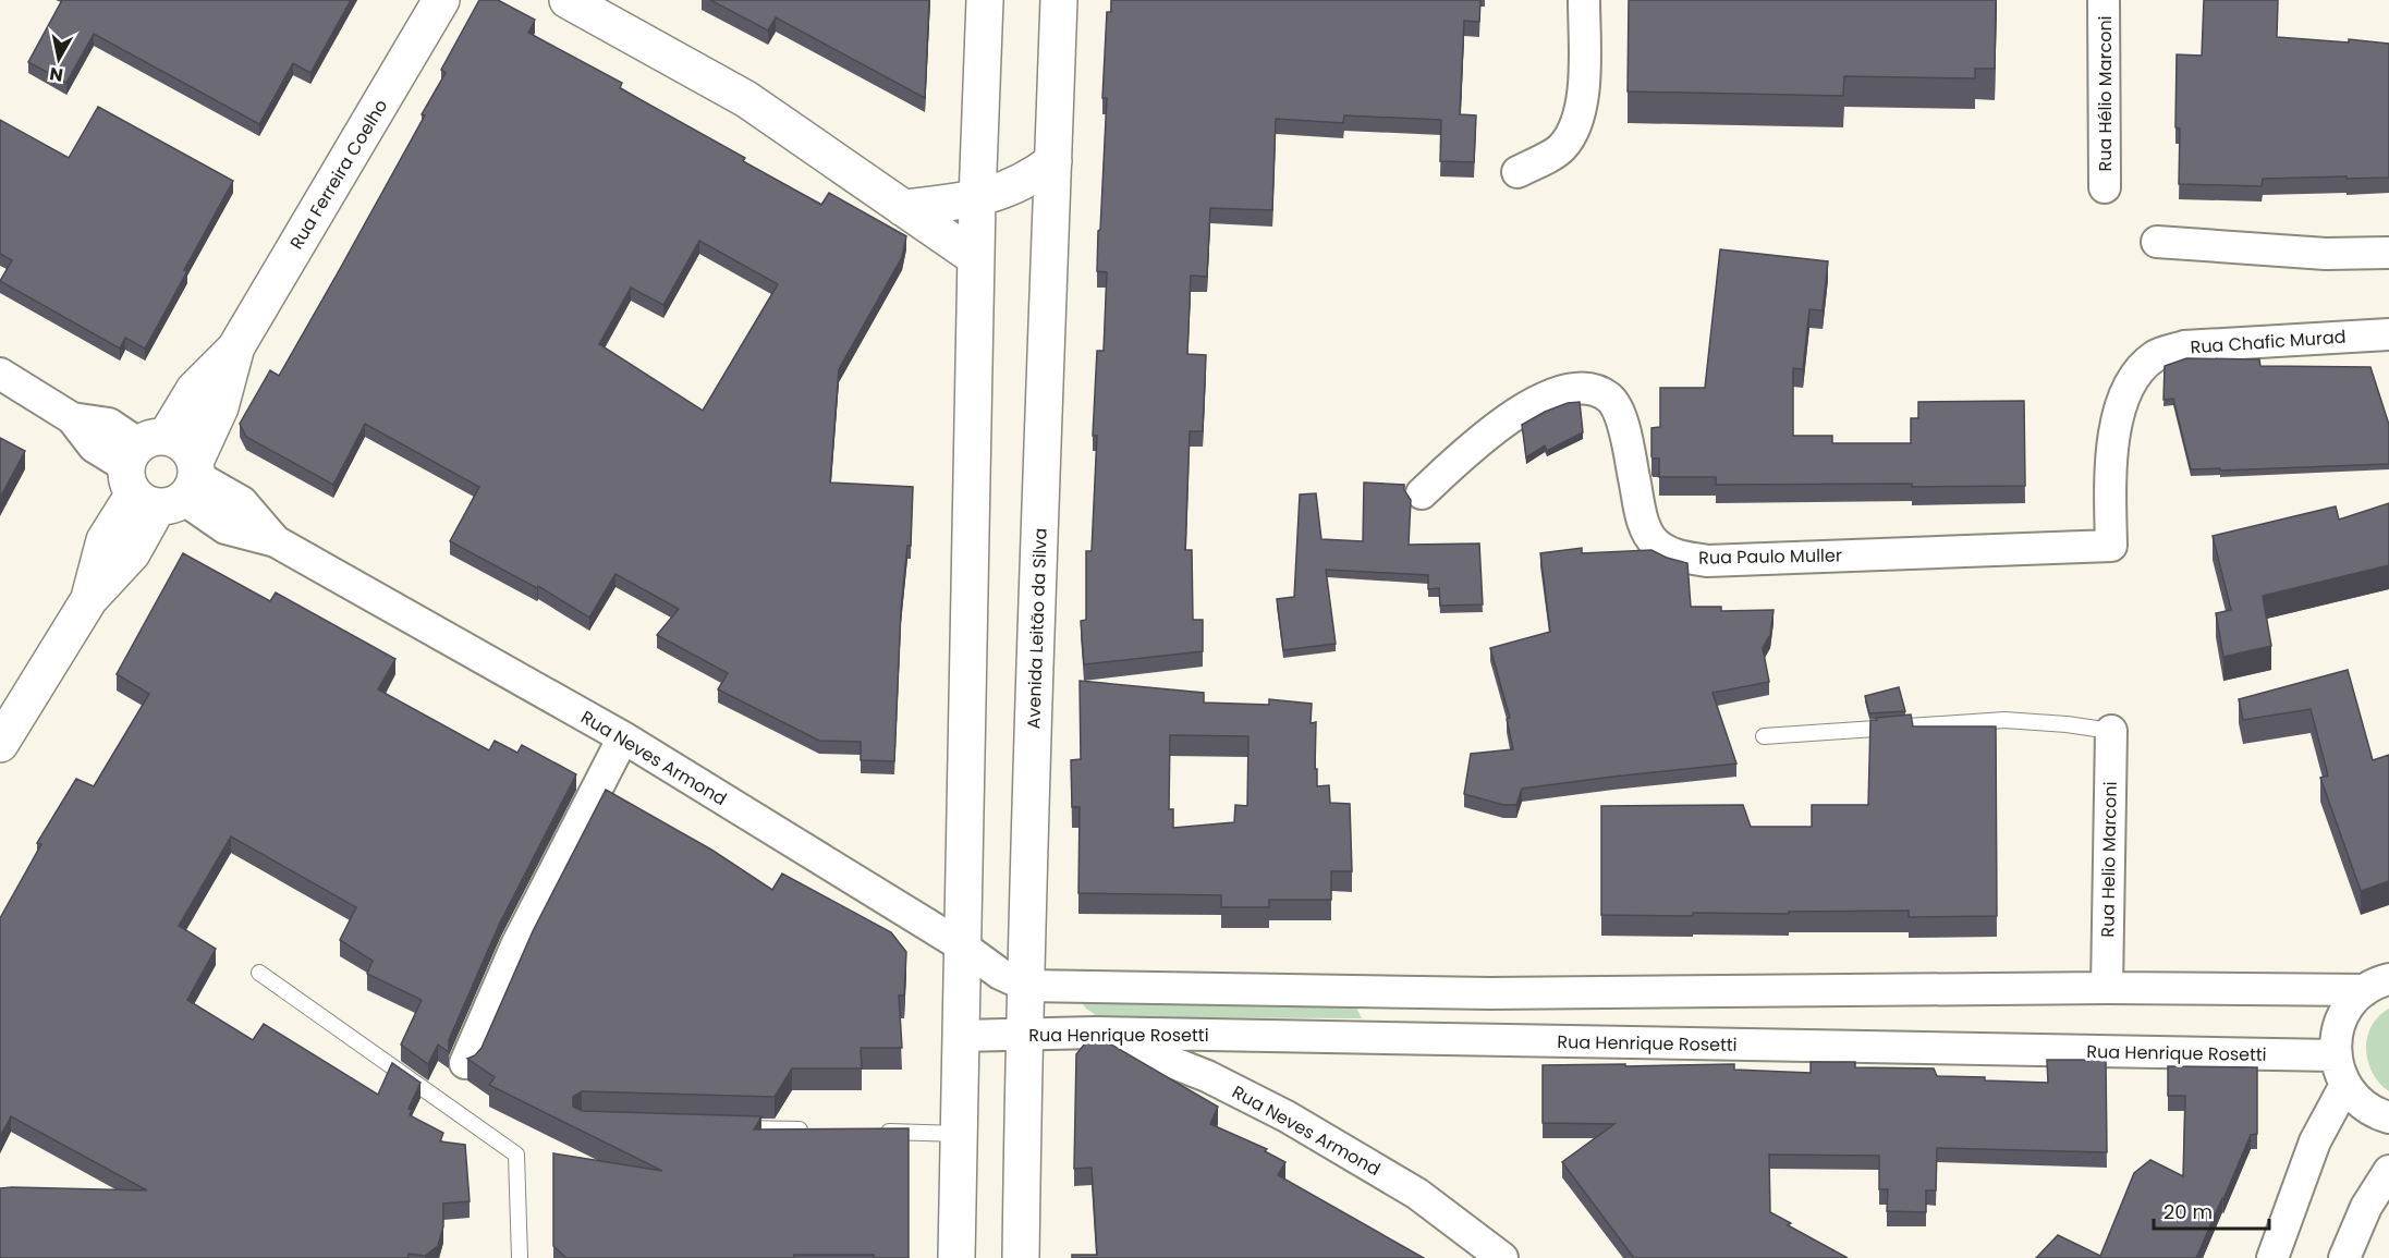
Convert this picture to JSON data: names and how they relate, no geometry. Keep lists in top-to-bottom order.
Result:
{
  "streets": {
    "street": [
      "Rua Hélio Marconi",
      "Rua Ferreira Coelho",
      "Rua Chafic Murad",
      "Rua Paulo Muller",
      "Avenida Leitão da Silva",
      "Rua Neves Armond",
      "Rua Helio Marconi",
      "Rua Henrique Rosetti"
    ]
  },
  "crossings": [
    ["Rua Ferreira Coelho", "Rua Neves Armond"],
    ["Rua Chafic Murad", "Rua Paulo Muller"],
    ["Avenida Leitão da Silva", "Rua Neves Armond"],
    ["Avenida Leitão da Silva", "Rua Henrique Rosetti"],
    ["Rua Neves Armond", "Rua Henrique Rosetti"]
  ],
  "scale_bar": "20 m",
  "north": "bottom"
}
